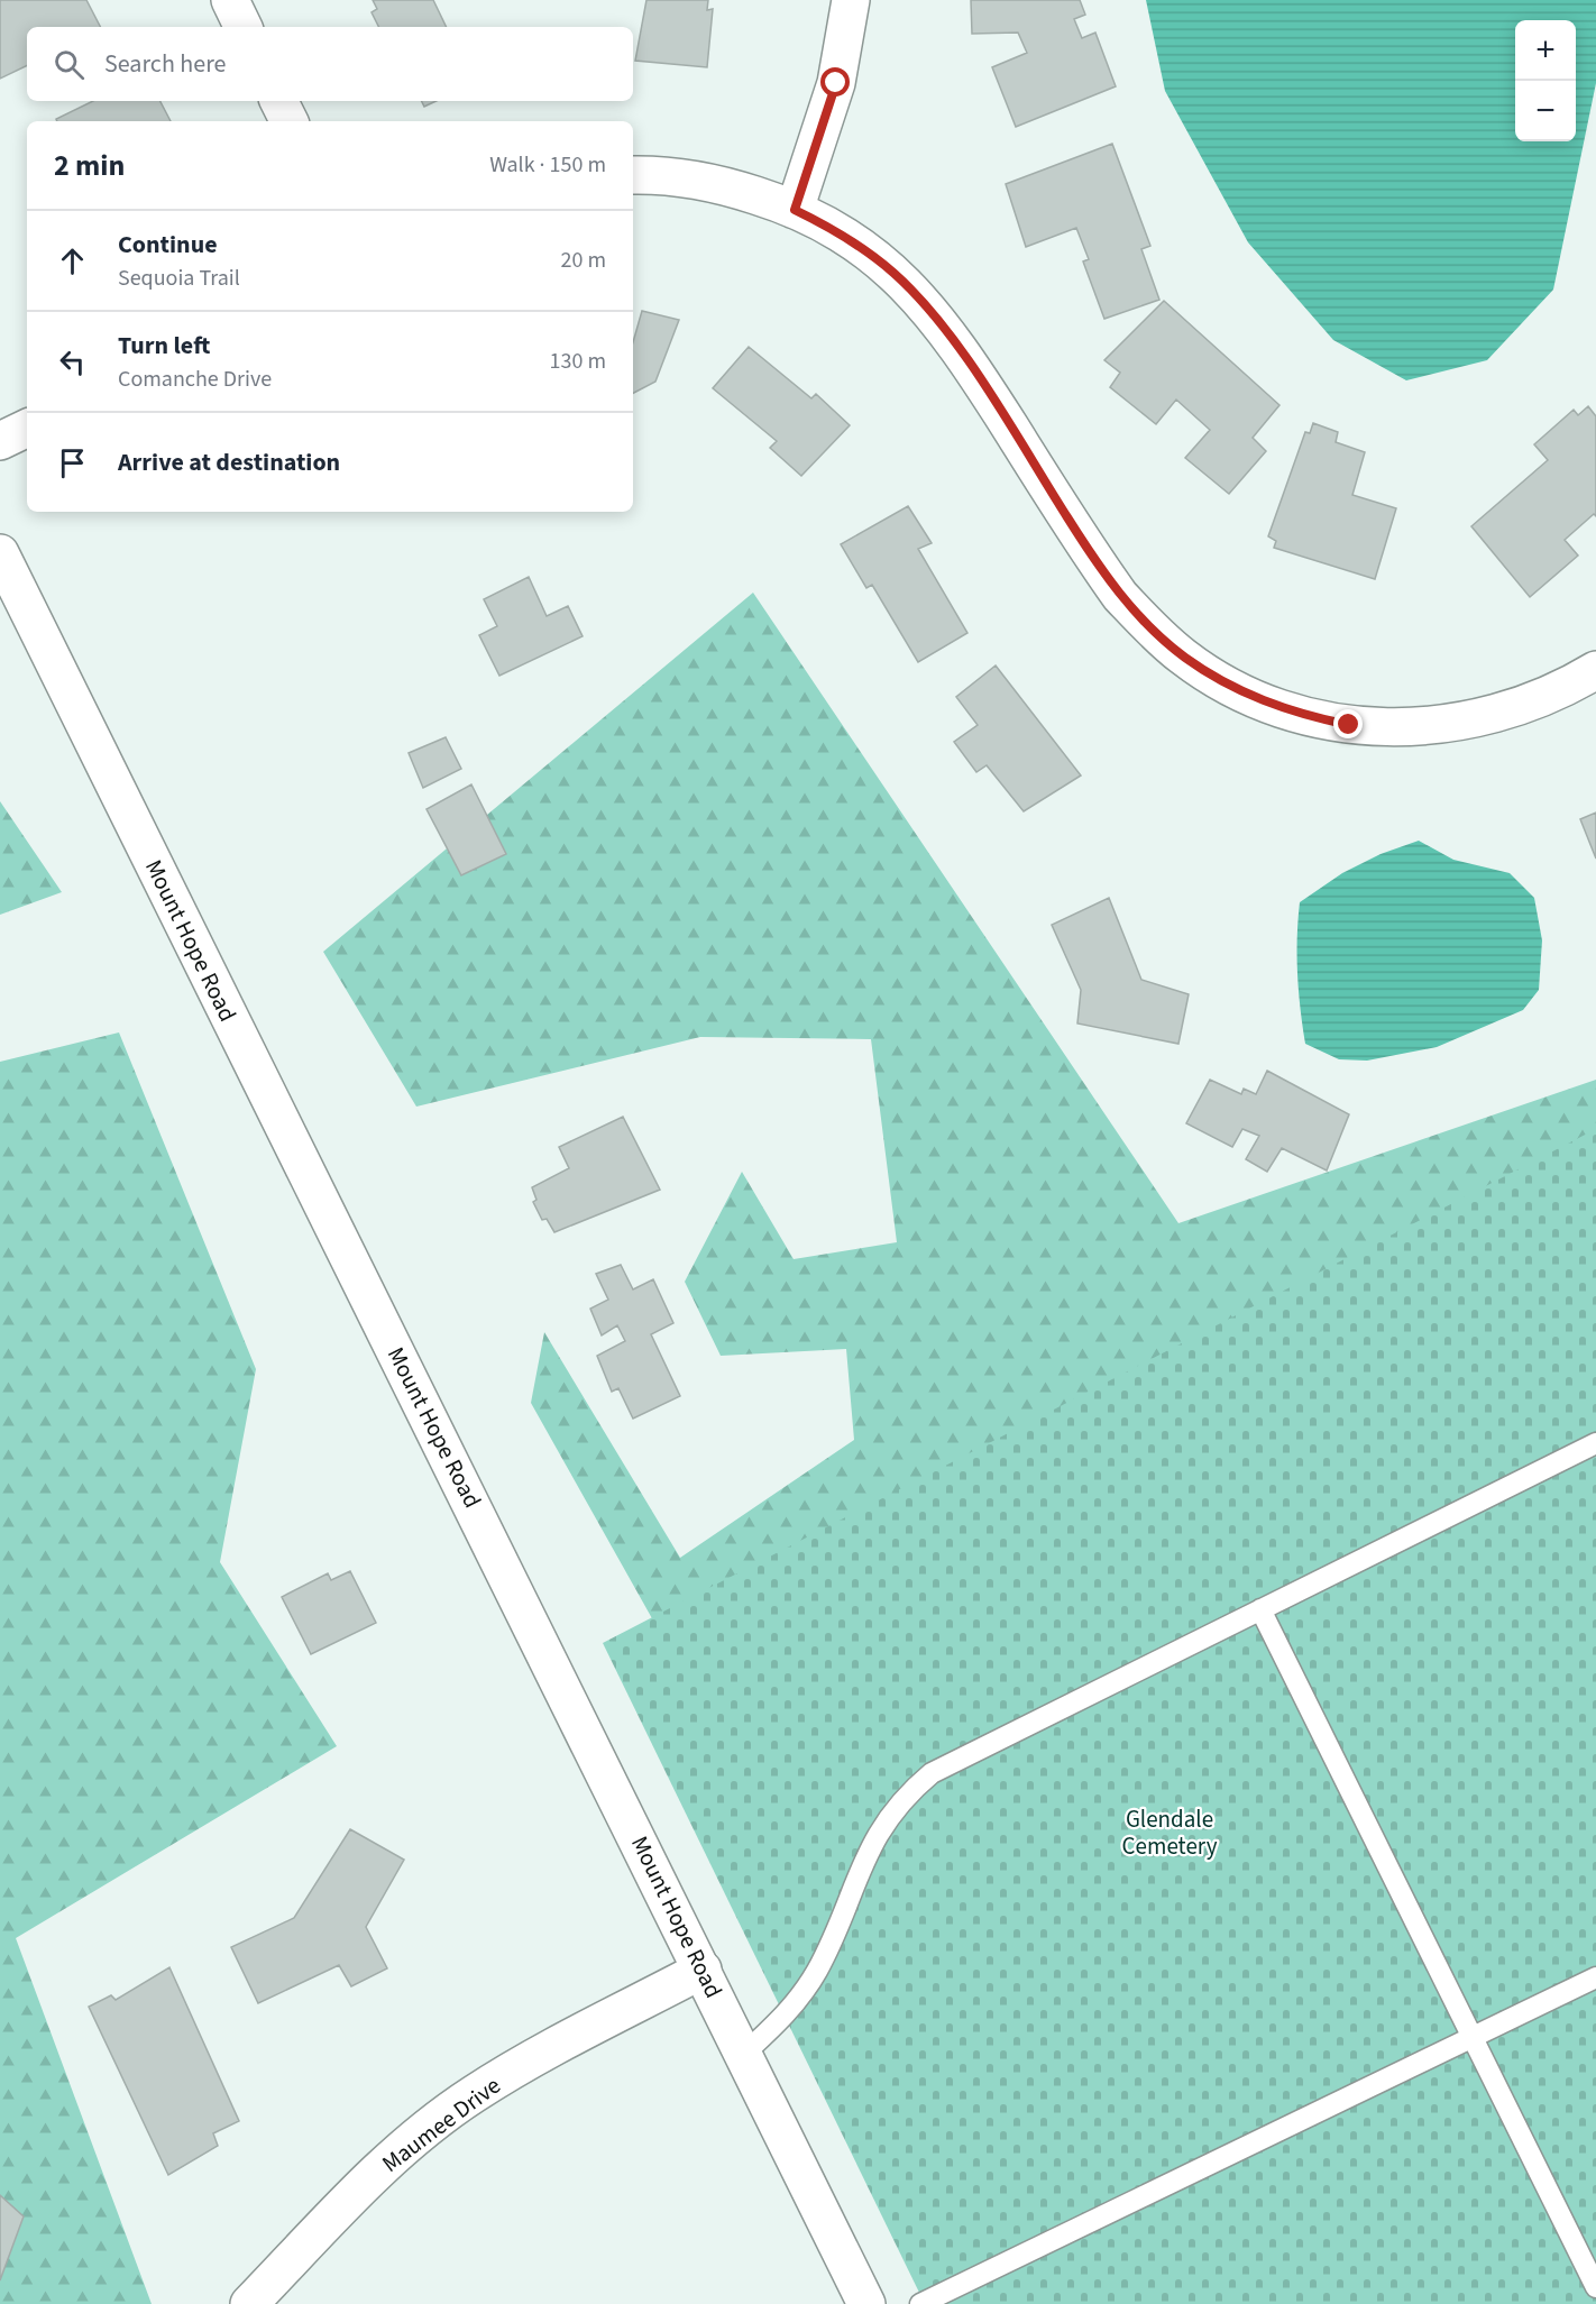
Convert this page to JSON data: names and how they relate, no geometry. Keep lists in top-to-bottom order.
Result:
{
  "streets": {
    "street": ["Mount Hope Road", "Maumee Drive"]
  },
  "crossings": [
    ["Mount Hope Road", "Maumee Drive"]
  ],
  "parks": ["Glendale Cemetery"],
  "page": {
    "map_buttons": ["+", "−"],
    "search": "Search here",
    "heading": ["2 min", "Walk · 150 m"],
    "list": [
      ["Continue", "Sequoia Trail", "20 m"],
      ["Turn left", "Comanche Drive", "130 m"],
      "Arrive at destination"
    ]
  }
}
